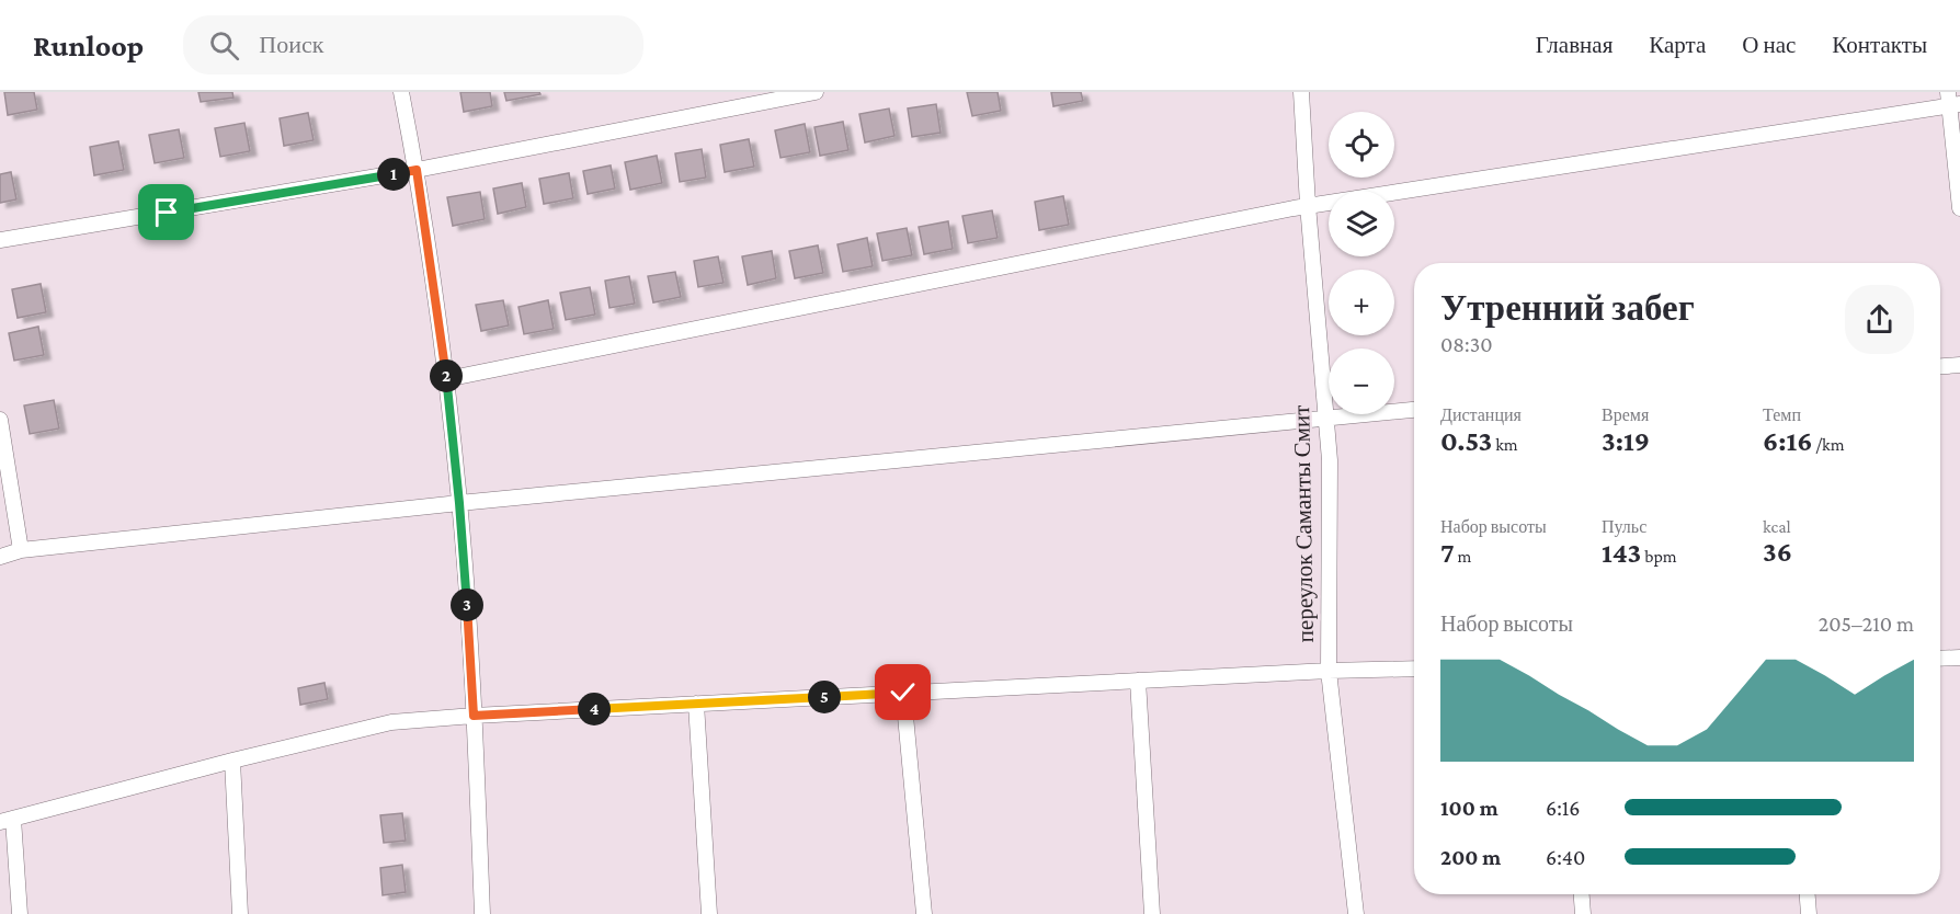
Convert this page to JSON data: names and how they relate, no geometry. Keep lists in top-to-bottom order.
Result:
{
  "streets": {
    "street": ["переулок Саманты Смит"]
  },
  "page": {
    "header": "Runloop",
    "search": "Поиск",
    "nav": [
      "Главная",
      "Карта",
      "О нас",
      "Контакты"
    ],
    "map_buttons": ["+", "−"],
    "pins": [
      "1",
      "2",
      "3",
      "5",
      "4"
    ],
    "heading": ["Утренний забег", "08:30"],
    "stats": [
      ["Дистанция", "0.53 km"],
      ["Время", "3:19"],
      ["Темп", "6:16 /km"],
      ["Набор высоты", "7 m"],
      ["Пульс", "143 bpm"],
      ["kcal", "36"]
    ],
    "chart": ["Набор высоты", "205–210 m"],
    "list": [
      {
        "name": "100 m",
        "note": "6:16"
      },
      {
        "name": "200 m",
        "note": "6:40"
      }
    ]
  }
}
